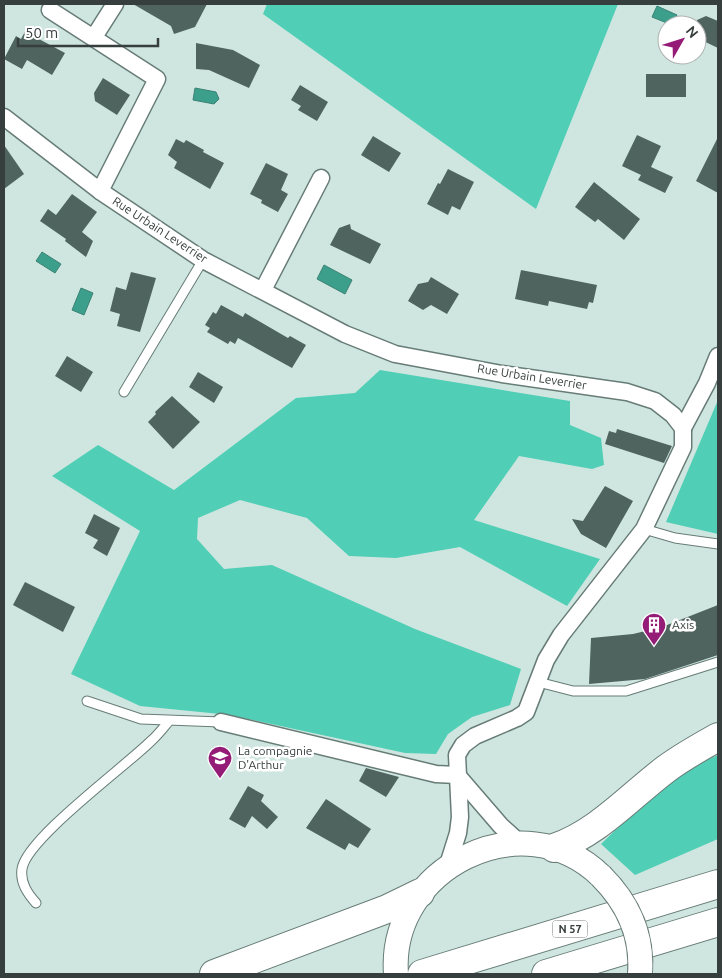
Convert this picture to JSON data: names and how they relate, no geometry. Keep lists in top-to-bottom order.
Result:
{
  "streets": {
    "highway": ["N 57"],
    "street": ["Rue Urbain Leverrier"]
  },
  "places": {
    "building": ["Axis"],
    "school or university": ["La compagnie D'Arthur"]
  },
  "scale_bar": "50 m",
  "north": "top right"
}
